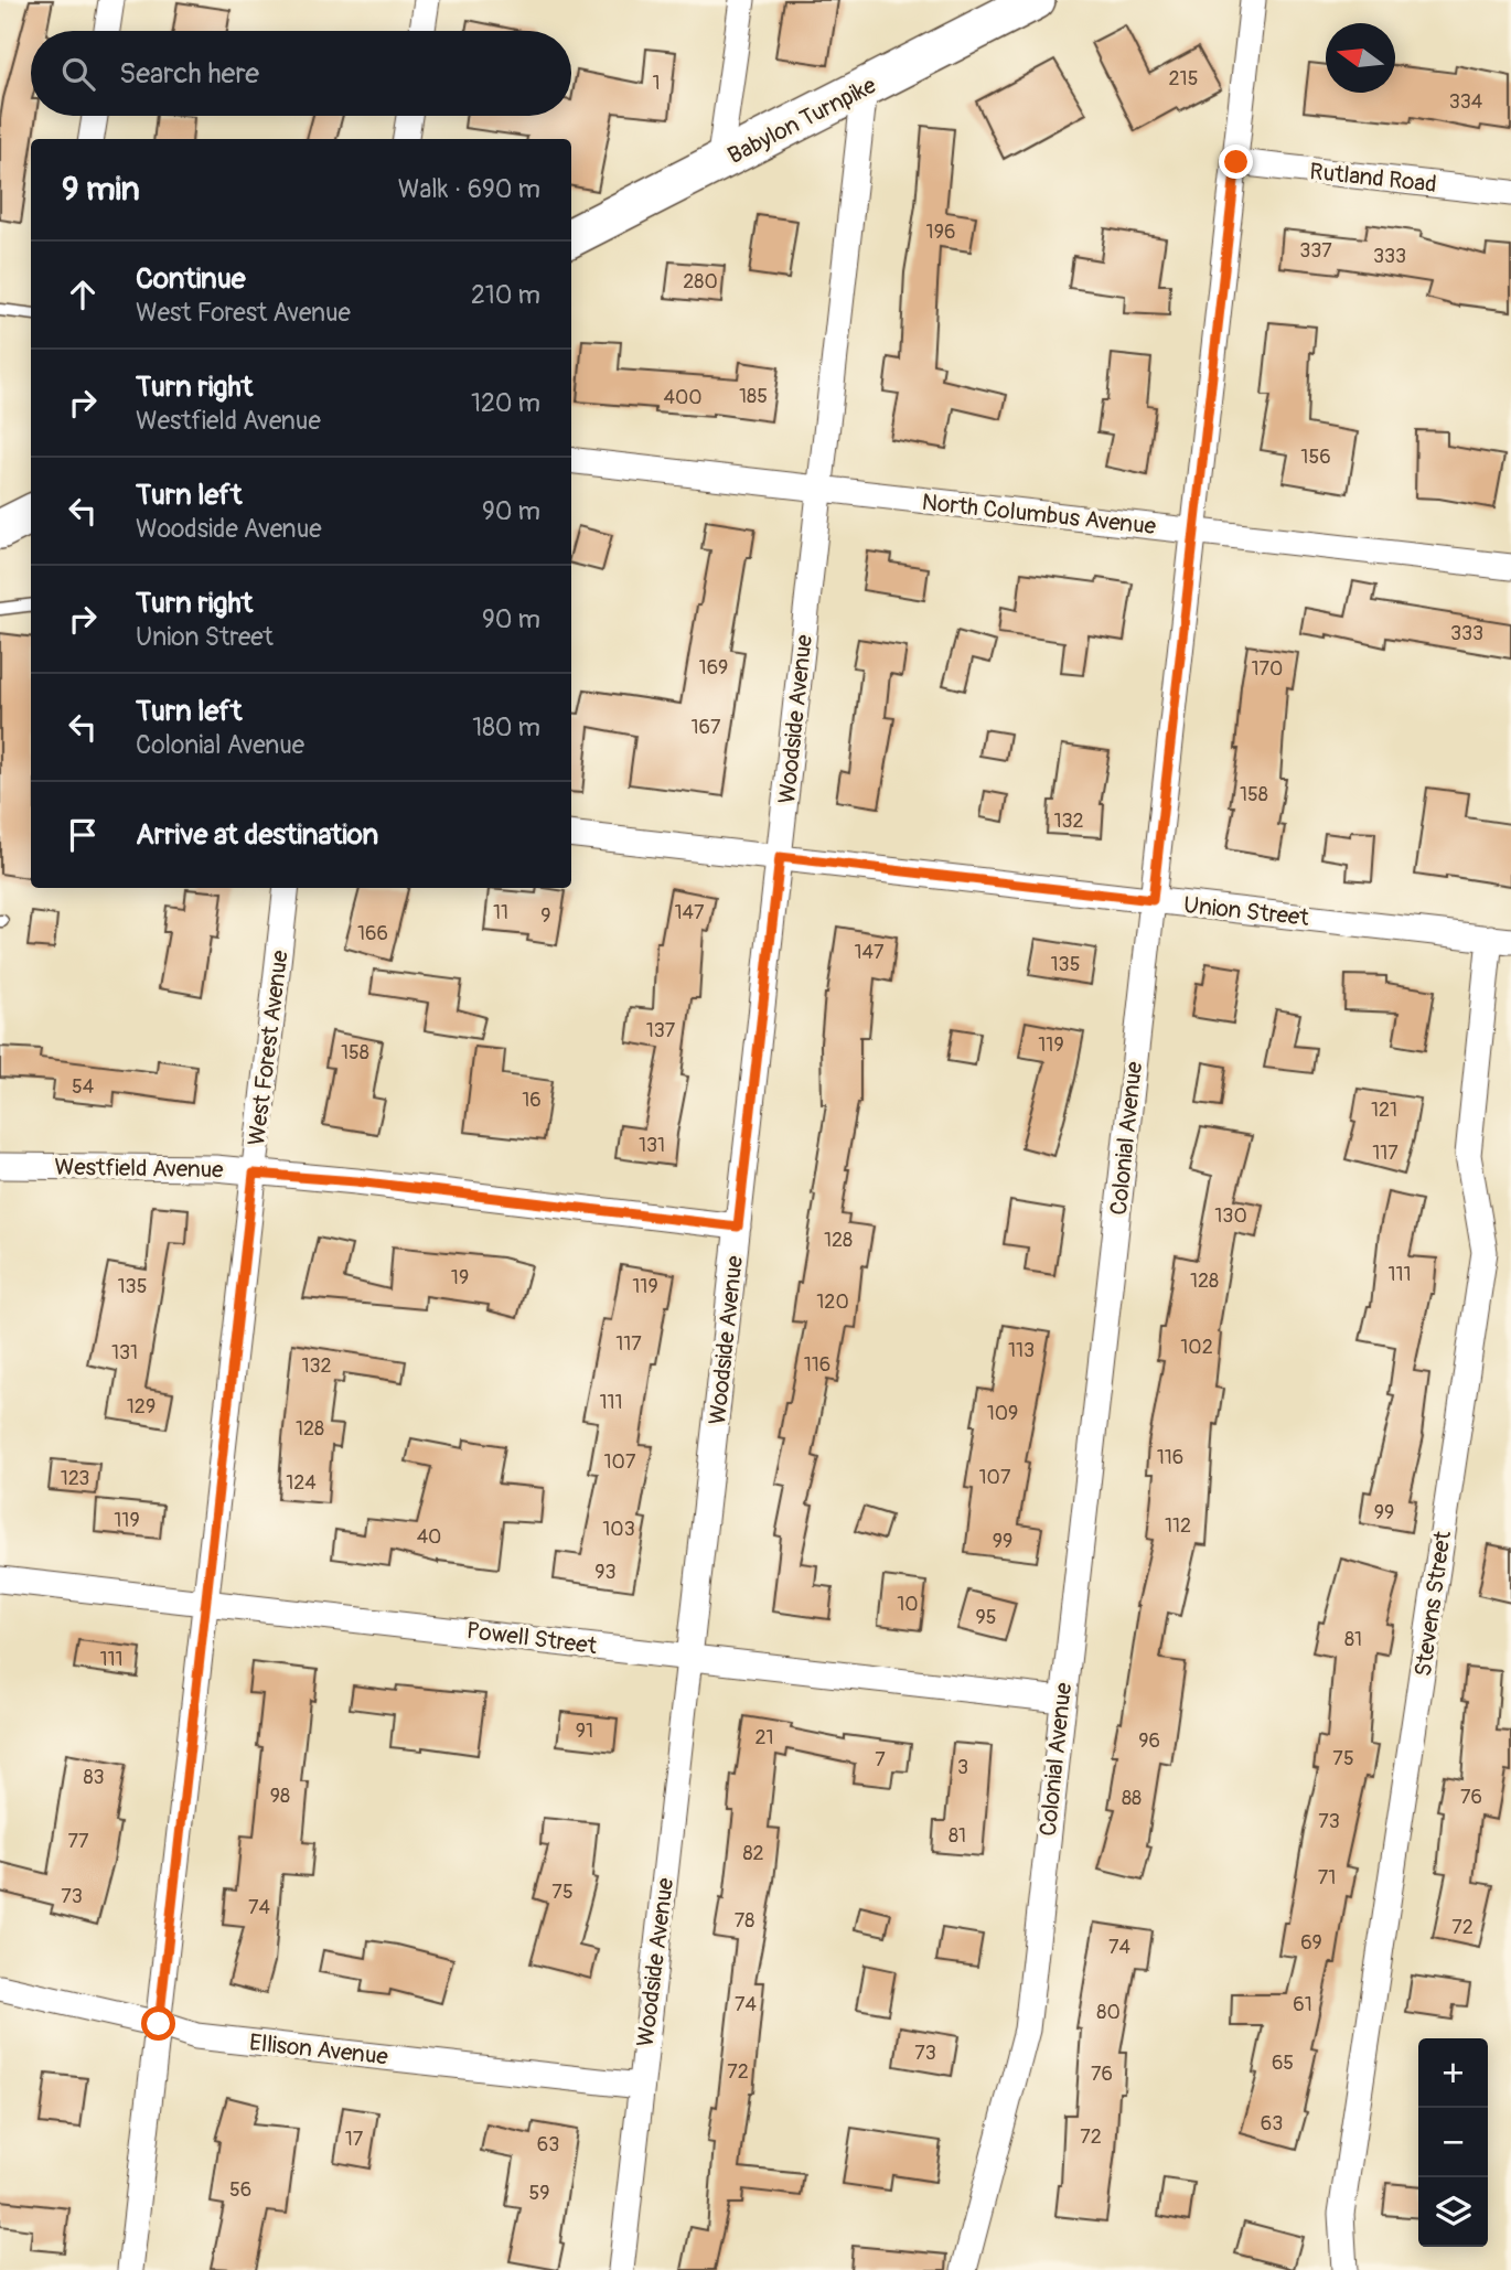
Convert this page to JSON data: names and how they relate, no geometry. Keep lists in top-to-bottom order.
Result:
{
  "streets": {
    "main road": ["Babylon Turnpike"],
    "street": [
      "Rutland Road",
      "North Columbus Avenue",
      "Woodside Avenue",
      "Union Street",
      "West Forest Avenue",
      "Colonial Avenue",
      "Westfield Avenue",
      "Stevens Street",
      "Powell Street",
      "Ellison Avenue"
    ]
  },
  "crossings": [
    ["Babylon Turnpike", "Woodside Avenue"],
    ["Rutland Road", "Colonial Avenue"],
    ["North Columbus Avenue", "Woodside Avenue"],
    ["North Columbus Avenue", "Colonial Avenue"],
    ["Woodside Avenue", "Union Street"],
    ["Woodside Avenue", "Westfield Avenue"],
    ["Woodside Avenue", "Powell Street"],
    ["Woodside Avenue", "Ellison Avenue"],
    ["Union Street", "Colonial Avenue"],
    ["Union Street", "Stevens Street"],
    ["West Forest Avenue", "Westfield Avenue"],
    ["West Forest Avenue", "Powell Street"],
    ["West Forest Avenue", "Ellison Avenue"],
    ["Colonial Avenue", "Powell Street"]
  ],
  "house_numbers": [
    "215",
    "1",
    "334",
    "196",
    "337",
    "333",
    "280",
    "185",
    "400",
    "156",
    "333",
    "169",
    "170",
    "167",
    "158",
    "132",
    "11",
    "147",
    "9",
    "166",
    "147",
    "135",
    "137",
    "119",
    "158",
    "54",
    "16",
    "121",
    "131",
    "117",
    "130",
    "128",
    "111",
    "19",
    "128",
    "135",
    "119",
    "120",
    "117",
    "102",
    "113",
    "131",
    "116",
    "132",
    "111",
    "129",
    "109",
    "128",
    "116",
    "107",
    "107",
    "123",
    "124",
    "99",
    "119",
    "112",
    "103",
    "40",
    "99",
    "93",
    "10",
    "95",
    "81",
    "111",
    "91",
    "21",
    "96",
    "75",
    "7",
    "3",
    "83",
    "98",
    "76",
    "88",
    "73",
    "81",
    "77",
    "82",
    "71",
    "75",
    "73",
    "74",
    "78",
    "72",
    "69",
    "74",
    "74",
    "61",
    "80",
    "73",
    "65",
    "72",
    "76",
    "63",
    "72",
    "17",
    "63",
    "56",
    "59"
  ],
  "north": "left",
  "page": {
    "search": "Search here",
    "heading": ["9 min", "Walk · 690 m"],
    "list": [
      ["Continue", "West Forest Avenue", "210 m"],
      ["Turn right", "Westfield Avenue", "120 m"],
      ["Turn left", "Woodside Avenue", "90 m"],
      ["Turn right", "Union Street", "90 m"],
      ["Turn left", "Colonial Avenue", "180 m"],
      "Arrive at destination"
    ],
    "map_buttons": ["+", "−"]
  }
}
